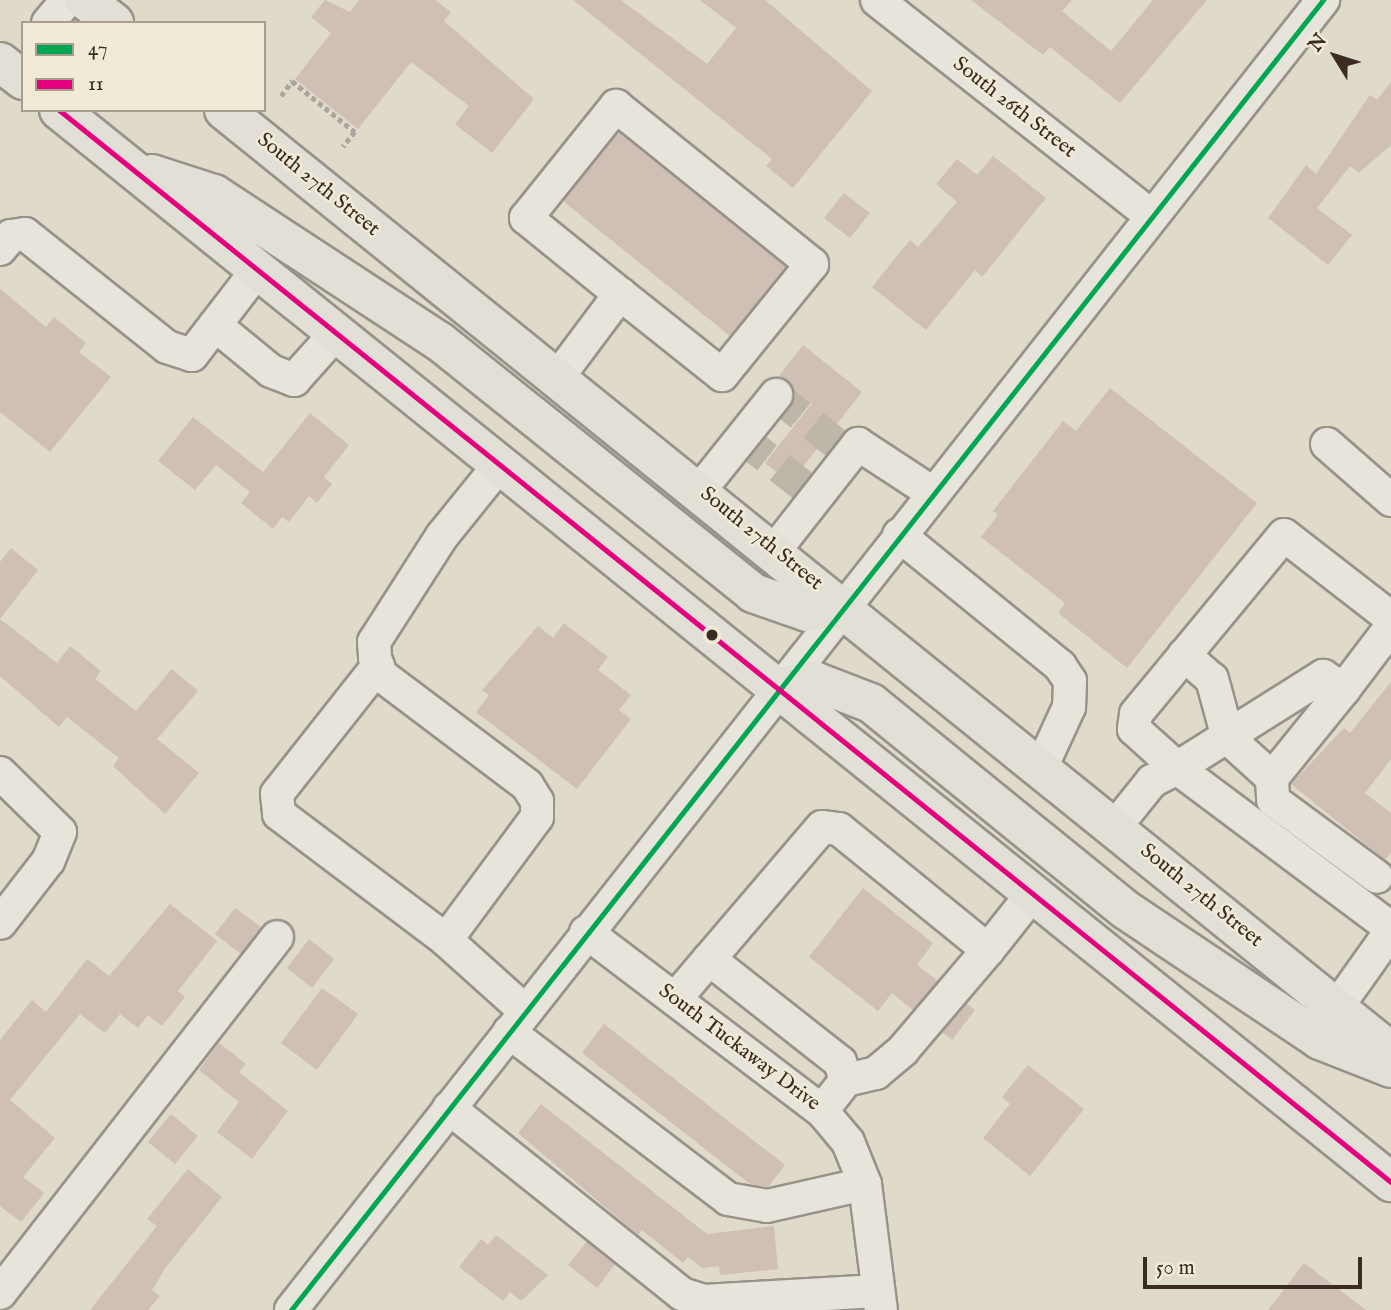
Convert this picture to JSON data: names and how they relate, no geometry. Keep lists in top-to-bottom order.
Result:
{
  "streets": {
    "main road": ["South 27th Street"],
    "street": ["South 26th Street", "South Tuckaway Drive"]
  },
  "lines": ["transit line 47", "transit line 11"],
  "legend": ["47", "11"],
  "scale_bar": "50 m",
  "north": "top left"
}
